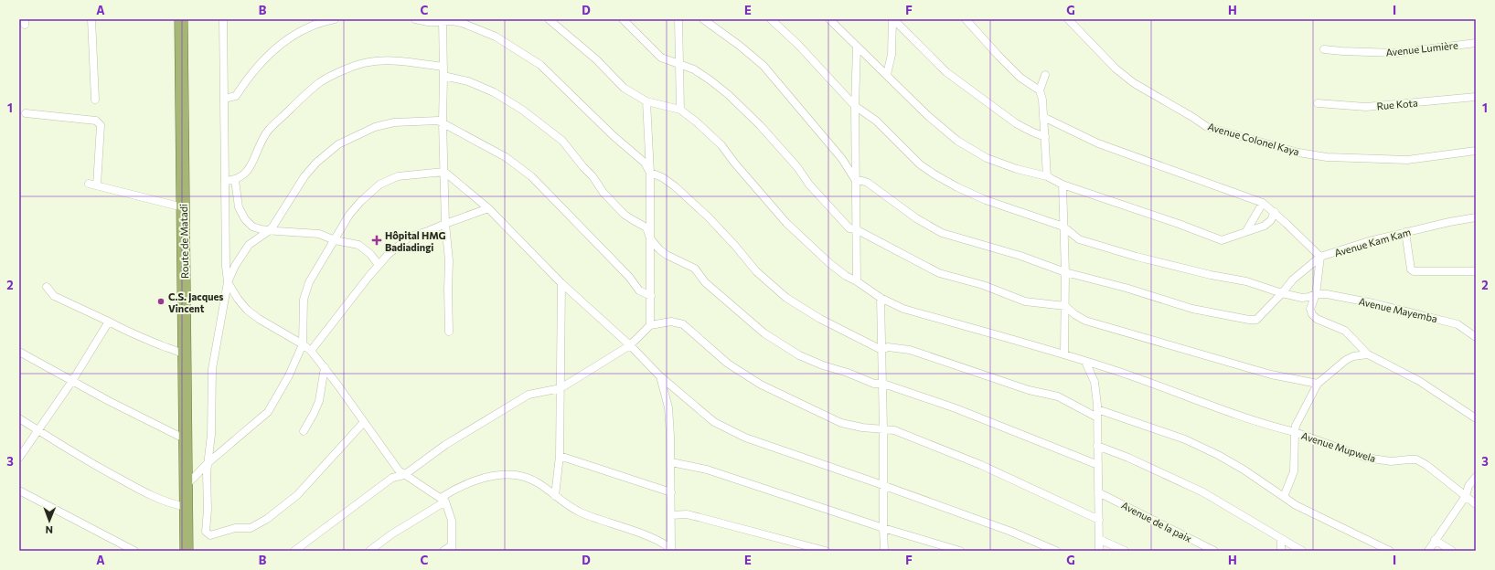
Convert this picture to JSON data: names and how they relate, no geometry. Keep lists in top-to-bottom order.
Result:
{
  "streets": {
    "highway": ["Route de Matadi"],
    "street": [
      "Avenue Lumière",
      "Rue Kota",
      "Avenue Colonel Kaya",
      "Avenue Kam Kam",
      "Avenue Mayemba",
      "Avenue Mupwela",
      "Avenue de la paix"
    ]
  },
  "crossings": [
    ["Avenue Kam Kam", "Avenue Mayemba"]
  ],
  "places": {
    "health": ["Hôpital HMG Badiadingi"],
    "other": ["C.S. Jacques Vincent"]
  },
  "north": "bottom",
  "grid": {
    "columns": [
      "A",
      "B",
      "C",
      "D",
      "E",
      "F",
      "G",
      "H",
      "I"
    ],
    "rows": ["1", "2", "3"]
  }
}
